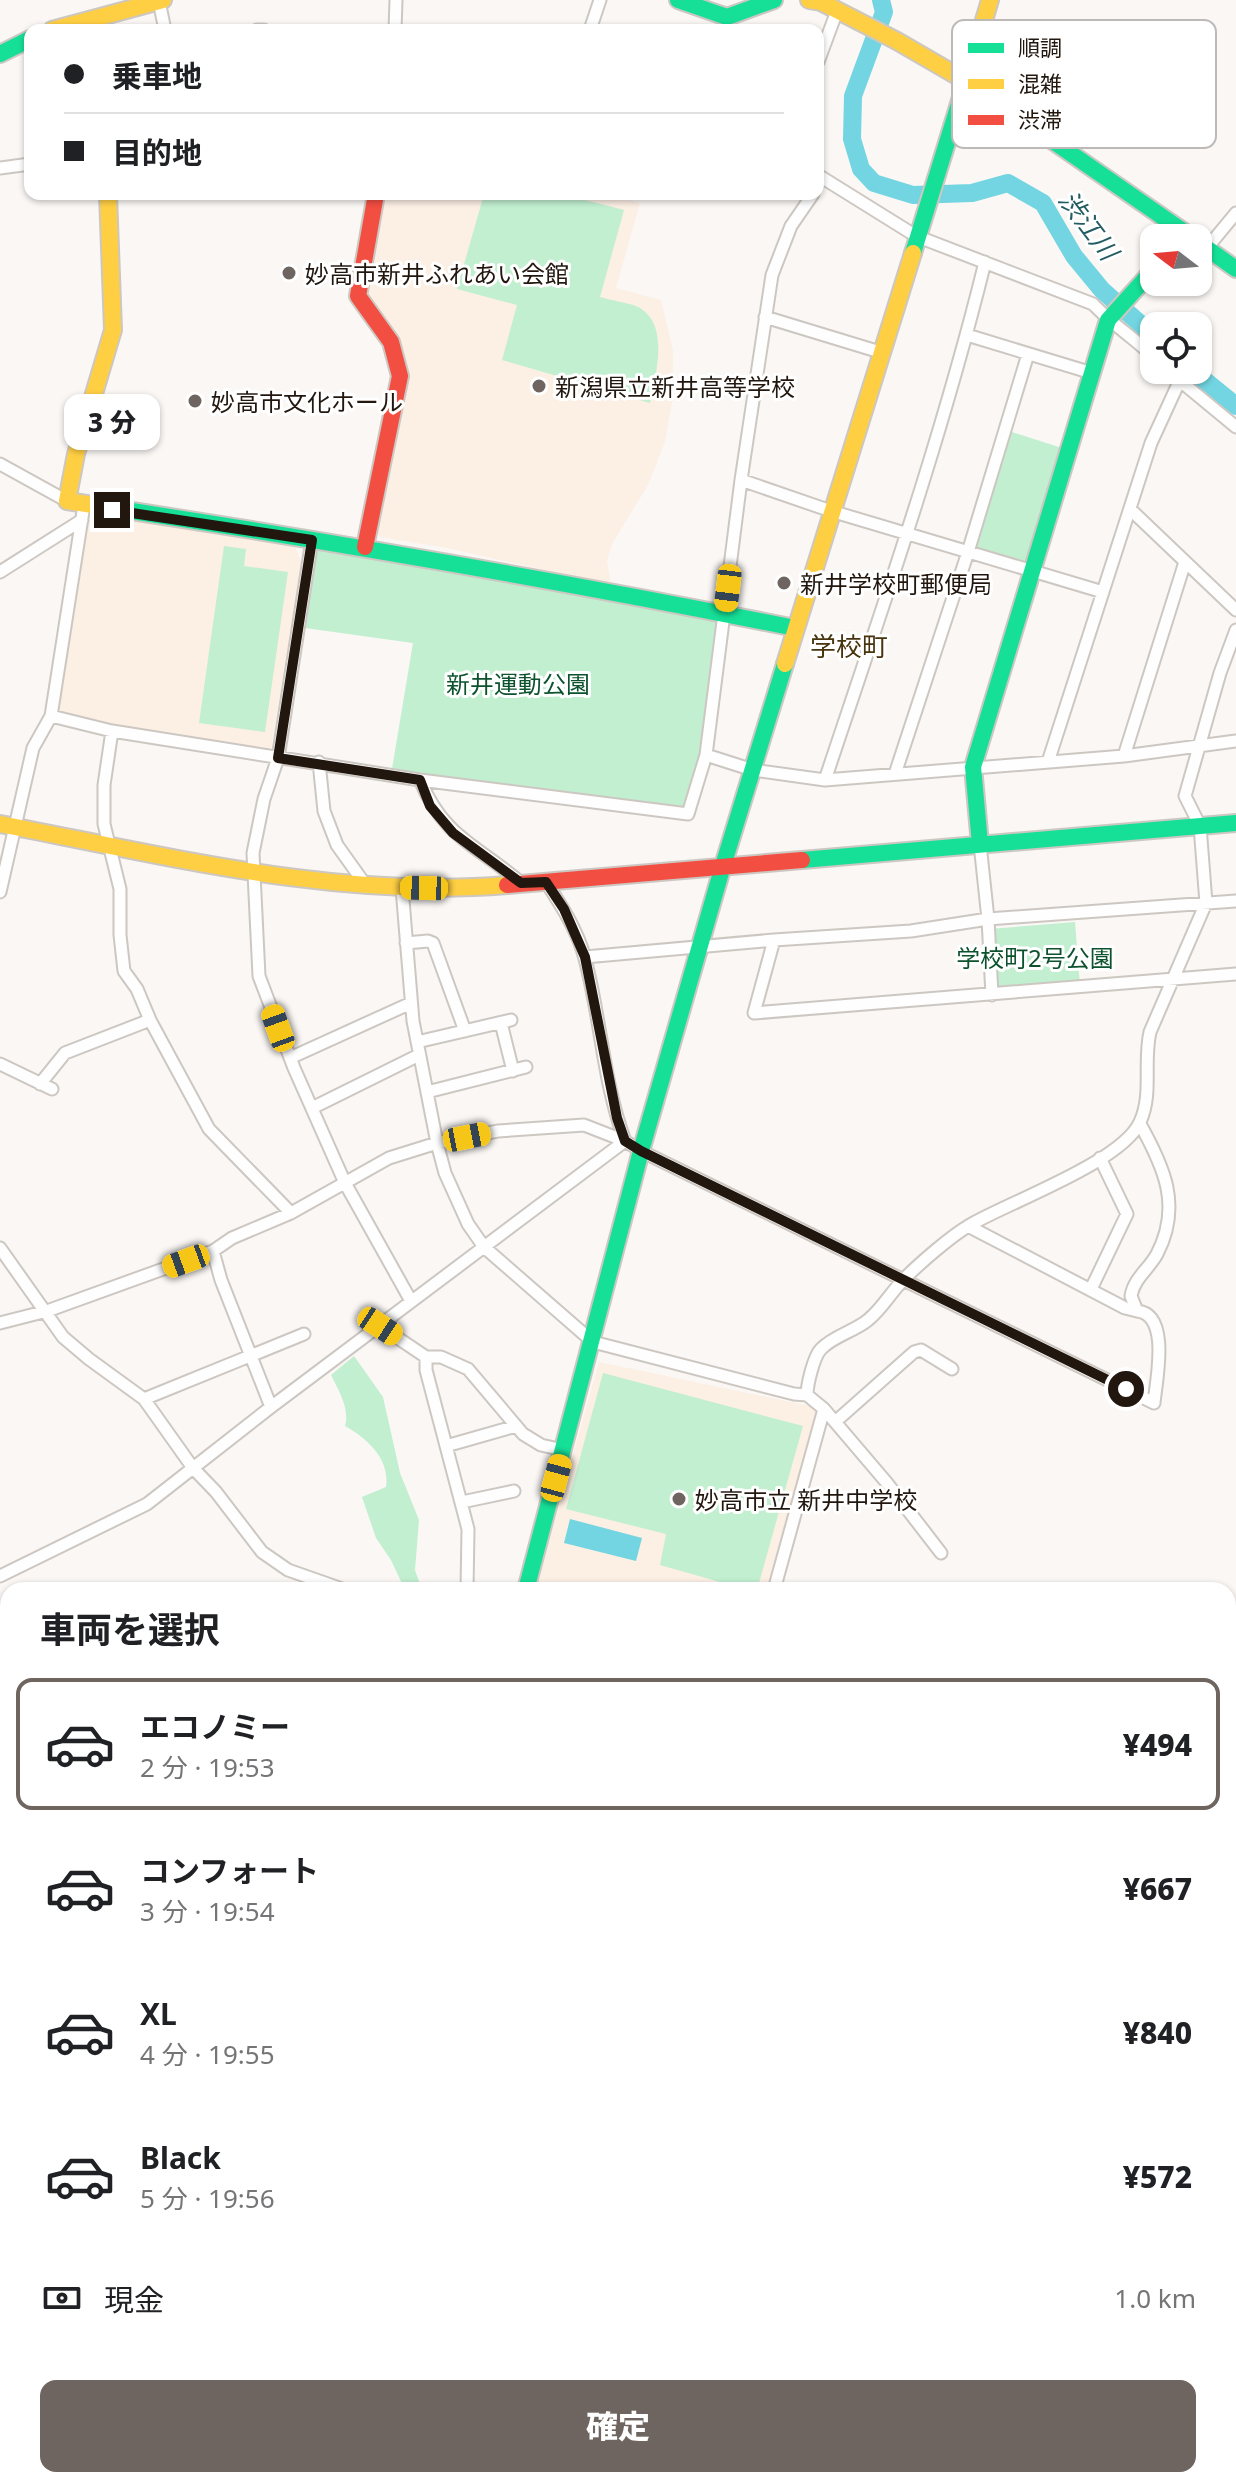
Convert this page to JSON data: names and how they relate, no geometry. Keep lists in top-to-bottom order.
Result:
{
  "districts": ["学校町"],
  "water": ["渋江川"],
  "parks": ["新井運動公園", "学校町2号公園"],
  "places": [
    "妙高市新井ふれあい会館",
    "新潟県立新井高等学校",
    "妙高市文化ホール",
    "新井学校町郵便局",
    "妙高市立 新井中学校"
  ],
  "legend": ["順調", "混雑", "渋滞"],
  "north": "left",
  "page": {
    "banner": ["乗車地", "目的地"],
    "bubble": "3 分",
    "heading": "車両を選択",
    "list": [
      {
        "name": "エコノミー",
        "note": "2 分 · 19:53",
        "value": "¥494"
      },
      {
        "name": "コンフォート",
        "note": "3 分 · 19:54",
        "value": "¥667"
      },
      {
        "name": "XL",
        "note": "4 分 · 19:55",
        "value": "¥840"
      },
      {
        "name": "Black",
        "note": "5 分 · 19:56",
        "value": "¥572"
      }
    ],
    "pay": ["現金", "1.0 km"],
    "buttons": "確定"
  }
}
